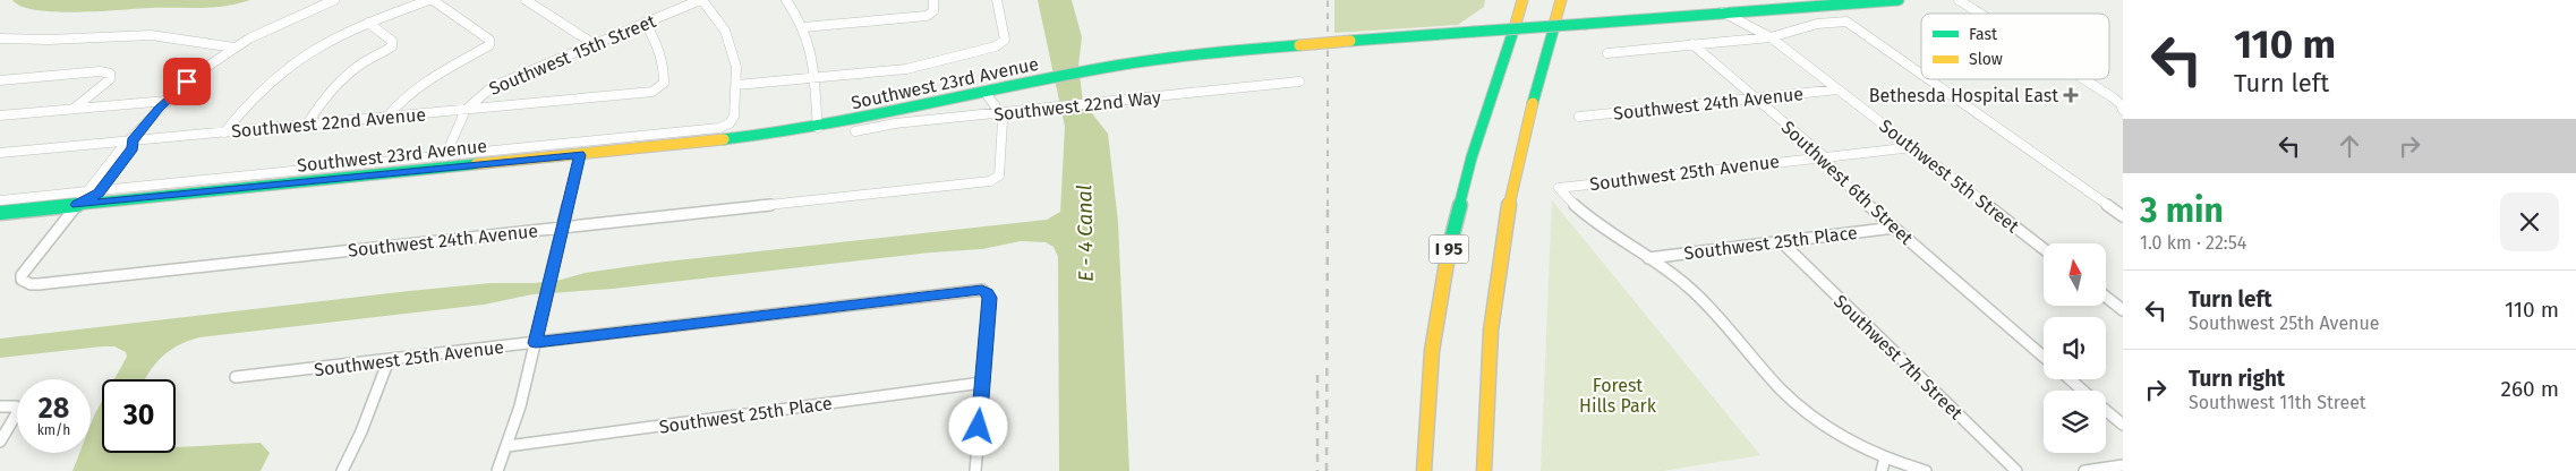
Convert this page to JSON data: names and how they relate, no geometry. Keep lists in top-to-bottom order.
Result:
{
  "streets": {
    "main road": ["Southwest 23rd Avenue", "I 95"],
    "street": [
      "Southwest 15th Street",
      "Southwest 24th Avenue",
      "Southwest 22nd Way",
      "Southwest 22nd Avenue",
      "Southwest 25th Avenue",
      "Southwest 5th Street",
      "Southwest 6th Street",
      "Southwest 25th Place",
      "Southwest 7th Street"
    ]
  },
  "crossings": [
    ["Southwest 15th Street", "Southwest 22nd Avenue"],
    ["Southwest 23rd Avenue", "Southwest 24th Avenue"],
    ["Southwest 23rd Avenue", "Southwest 5th Street"],
    ["Southwest 24th Avenue", "Southwest 22nd Way"],
    ["Southwest 24th Avenue", "Southwest 5th Street"],
    ["Southwest 24th Avenue", "Southwest 6th Street"],
    ["Southwest 25th Avenue", "Southwest 5th Street"],
    ["Southwest 25th Avenue", "Southwest 6th Street"],
    ["Southwest 25th Avenue", "Southwest 25th Place"],
    ["Southwest 6th Street", "Southwest 25th Place"],
    ["Southwest 25th Place", "Southwest 7th Street"]
  ],
  "water": ["E - 4 Canal"],
  "parks": ["Forest Hills Park"],
  "places": {
    "health": ["Bethesda Hospital East"]
  },
  "legend": ["Fast", "Slow"],
  "north": "top",
  "page": {
    "turn": ["110 m", "Turn left"],
    "heading": ["3 min", "1.0 km · 22:54"],
    "list": [
      {
        "name": "Turn left",
        "note": "Southwest 25th Avenue",
        "value": "110 m"
      },
      {
        "name": "Turn right",
        "note": "Southwest 11th Street",
        "value": "260 m"
      }
    ],
    "speed": "28 km/h",
    "limit": "30"
  }
}
